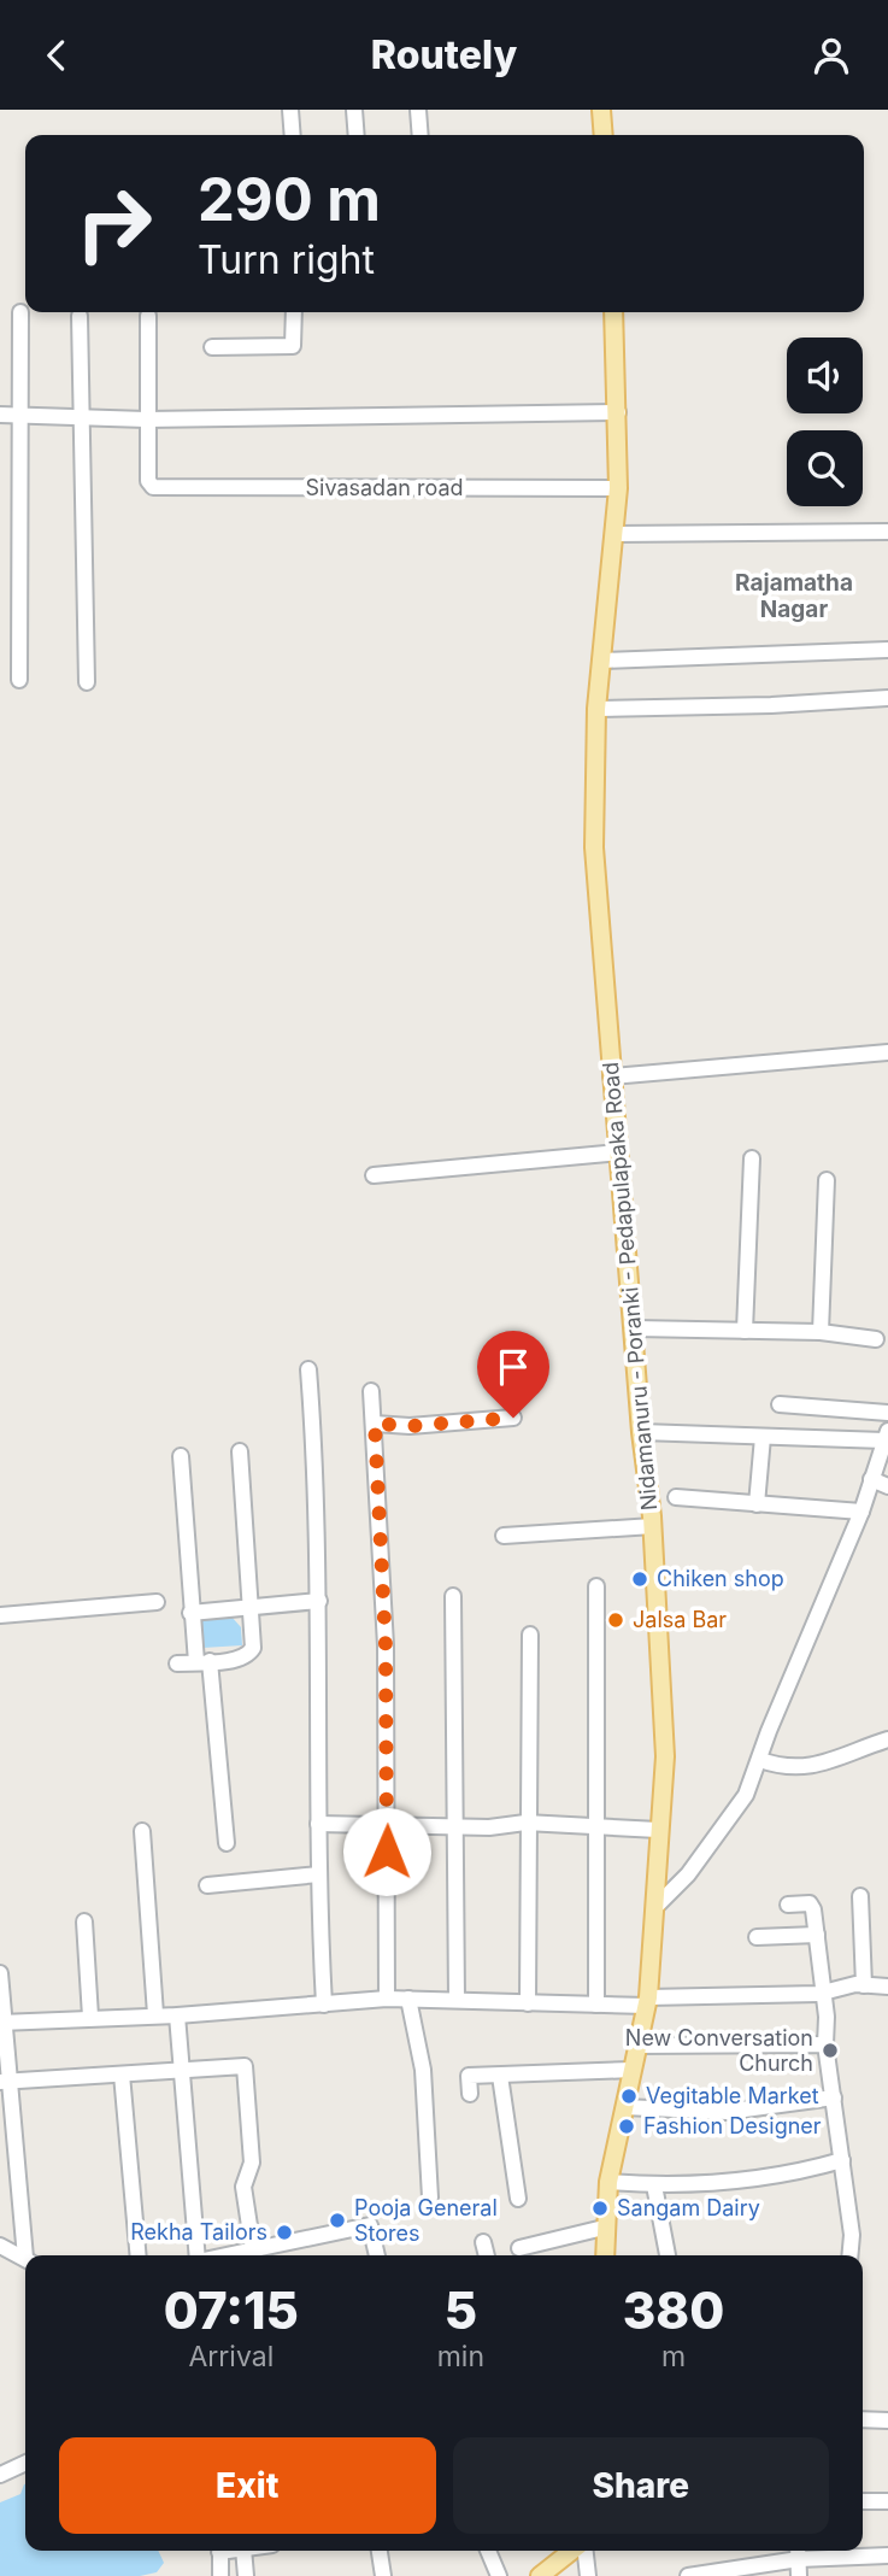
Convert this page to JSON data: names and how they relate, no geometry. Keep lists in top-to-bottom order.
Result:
{
  "streets": {
    "main road": ["Nidamanuru - Poranki - Pedapulapaka Road"],
    "street": ["Sivasadan road"]
  },
  "crossings": [
    ["Sivasadan road", "Nidamanuru - Poranki - Pedapulapaka Road"]
  ],
  "districts": ["Rajamatha Nagar"],
  "places": [
    "Chiken shop",
    "Jalsa Bar",
    "New Conversation Church",
    "Vegitable Market",
    "Fashion Designer",
    "Sangam Dairy",
    "Pooja General Stores",
    "Rekha Tailors"
  ],
  "page": {
    "header": "Routely",
    "turn": ["290 m", "Turn right"],
    "eta": [
      "07:15",
      "Arrival",
      "5",
      "min",
      "380",
      "m"
    ],
    "buttons": ["Exit", "Share"]
  }
}
